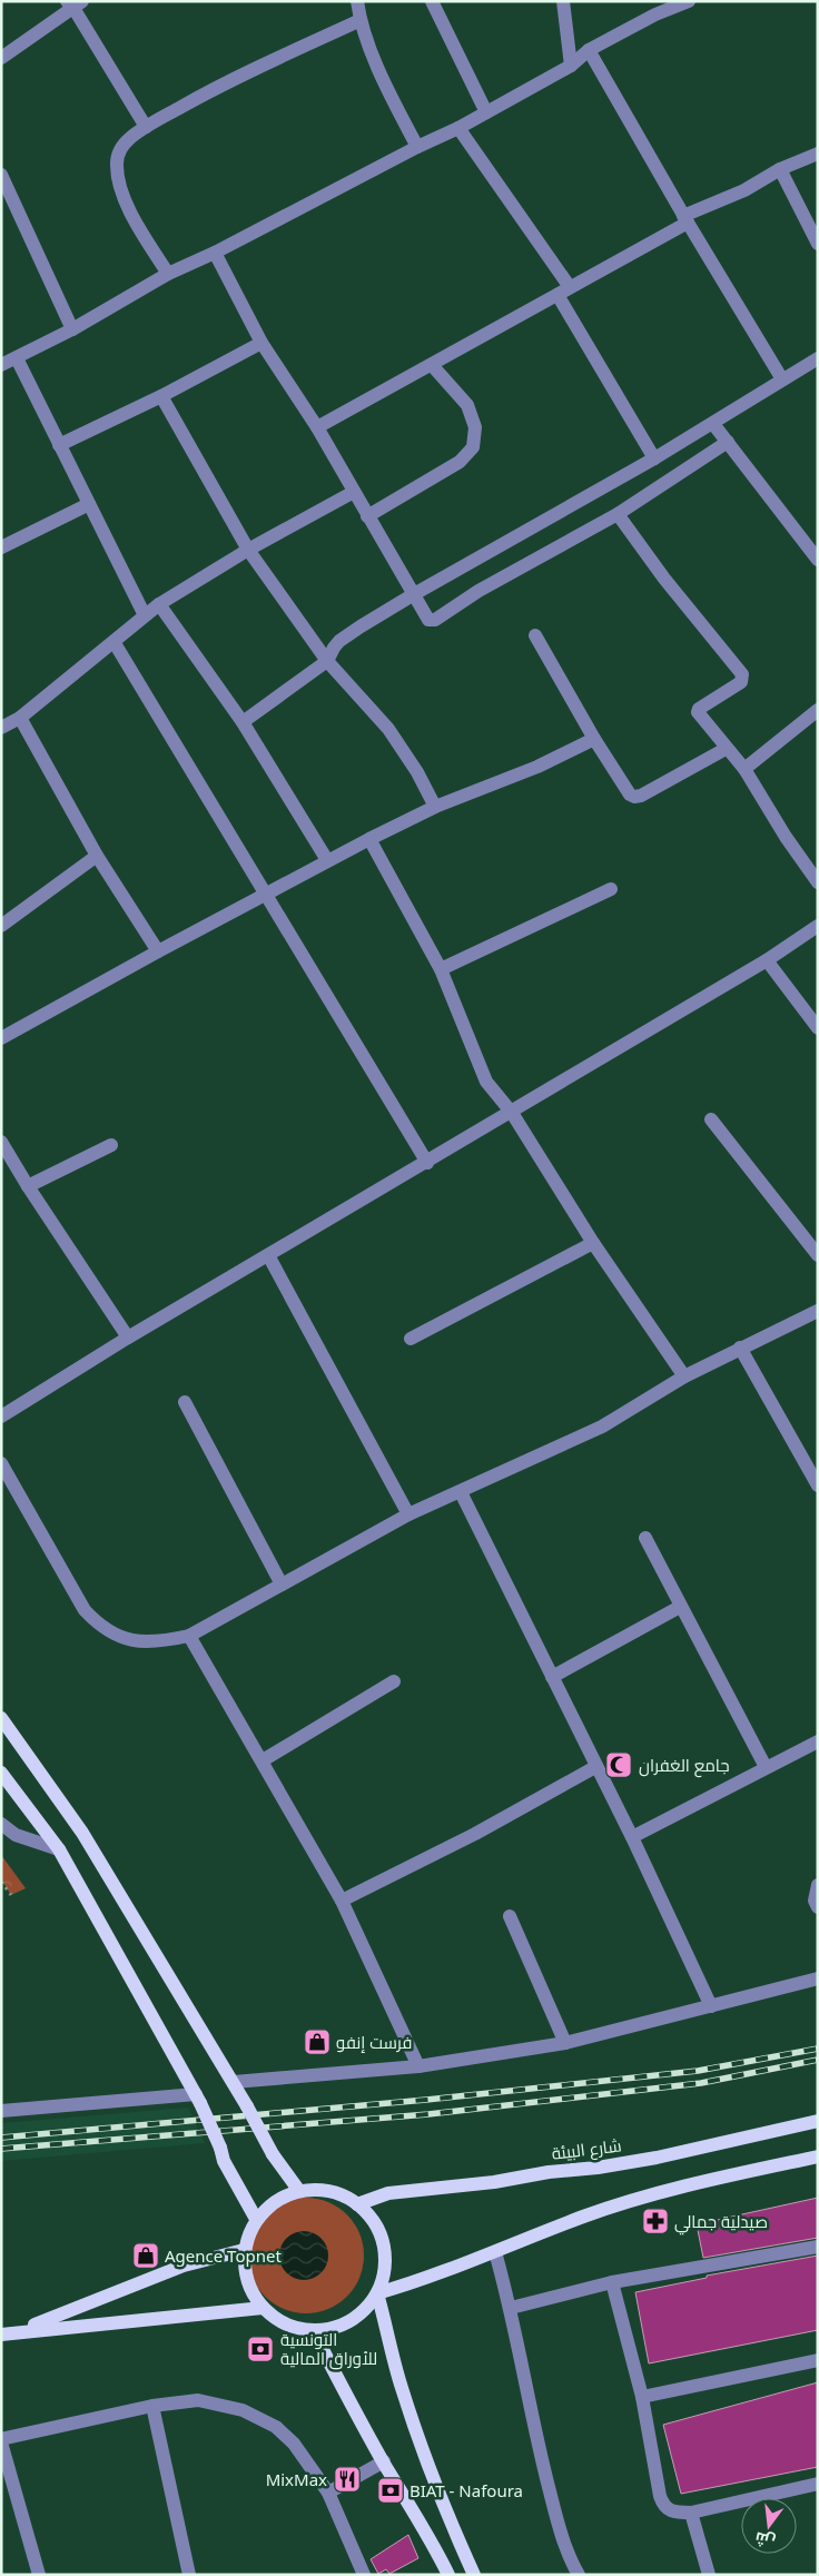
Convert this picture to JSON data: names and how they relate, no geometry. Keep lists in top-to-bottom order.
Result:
{
  "streets": {
    "main road": ["شارع البيئة"]
  },
  "places": {
    "mosque": ["جامع الغفران"],
    "shop": ["فرست إنفو", "Agence Topnet"],
    "pharmacy": ["صيدلية جمالي"],
    "bank": ["التونسية للأوراق المالية", "BIAT - Nafoura"],
    "restaurant": ["MixMax"]
  },
  "north": "bottom"
}
